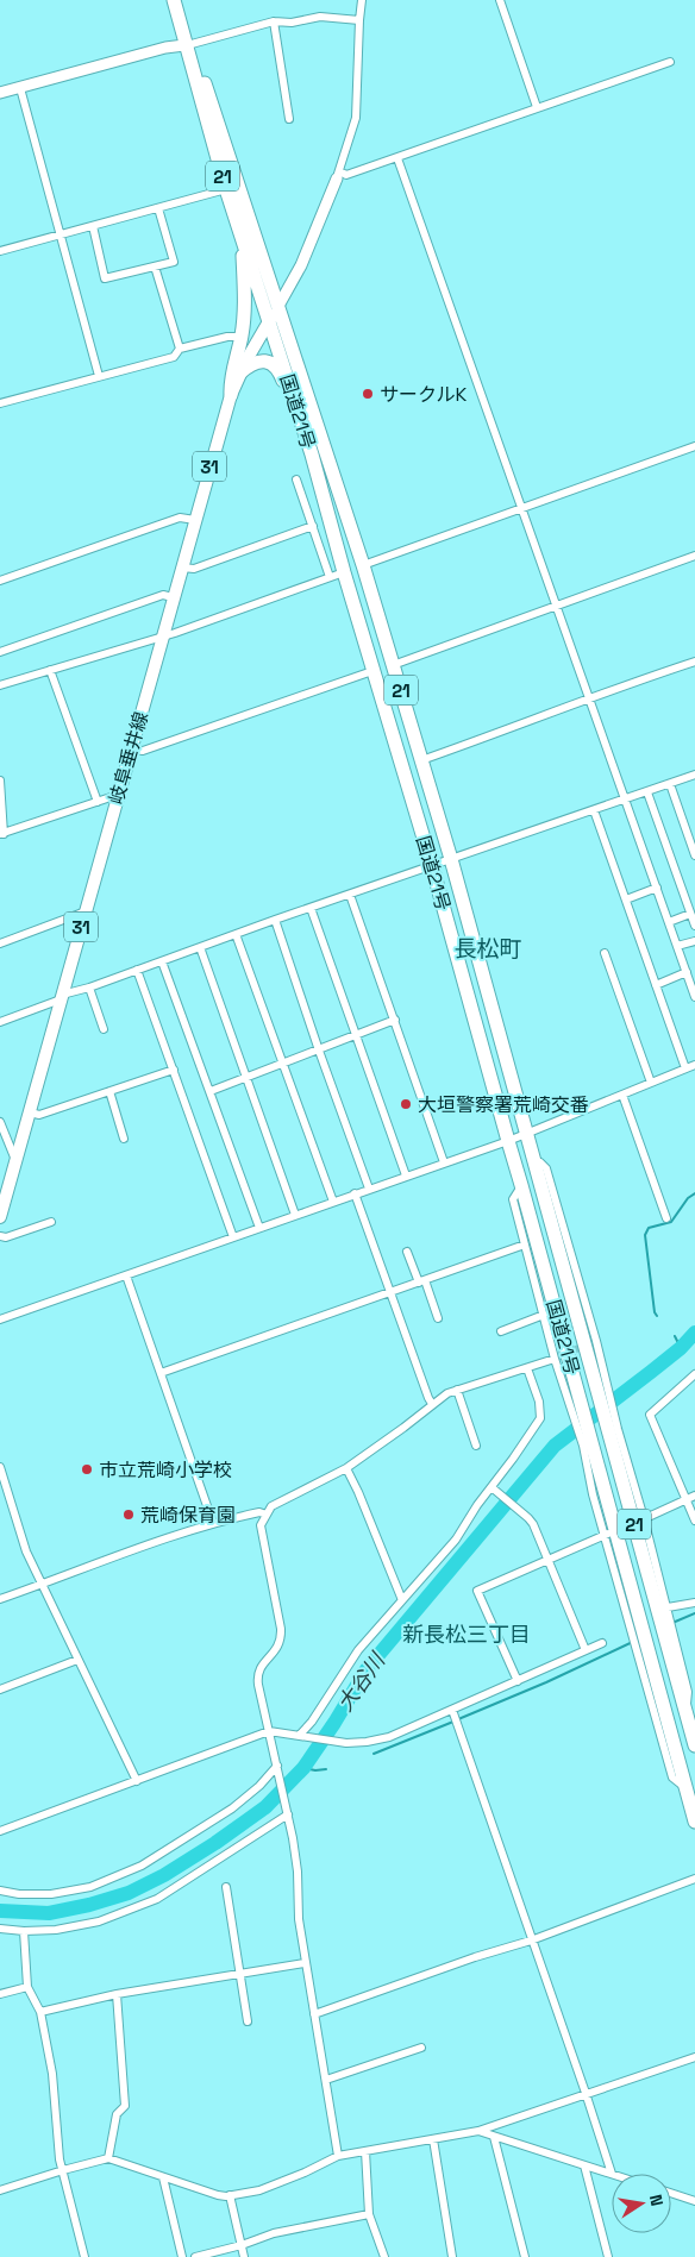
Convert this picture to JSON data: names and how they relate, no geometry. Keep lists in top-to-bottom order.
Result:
{
  "streets": {
    "highway": ["21", "国道21号"],
    "main road": ["31", "岐阜垂井線"]
  },
  "crossings": [
    ["21", "国道21号"],
    ["21", "岐阜垂井線"],
    ["国道21号", "岐阜垂井線"]
  ],
  "districts": ["長松町", "新長松三丁目"],
  "water": ["大谷川"],
  "places": [
    "サークルK",
    "大垣警察署荒崎交番",
    "市立荒崎小学校",
    "荒崎保育園"
  ],
  "north": "right"
}
